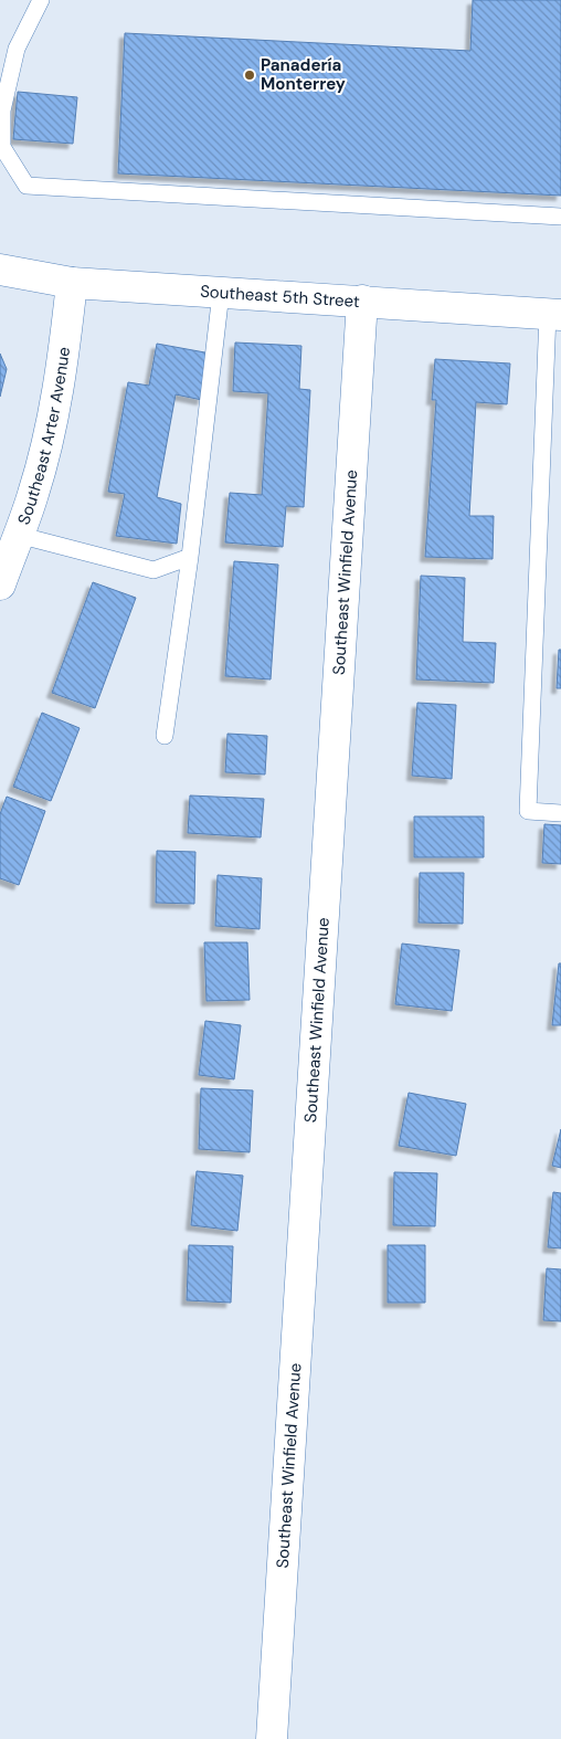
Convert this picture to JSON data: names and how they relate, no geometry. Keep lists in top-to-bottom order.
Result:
{
  "streets": {
    "street": ["Southeast 5th Street", "Southeast Arter Avenue", "Southeast Winfield Avenue"]
  },
  "crossings": [
    ["Southeast 5th Street", "Southeast Arter Avenue"],
    ["Southeast 5th Street", "Southeast Winfield Avenue"]
  ],
  "places": ["Panadería Monterrey"]
}
